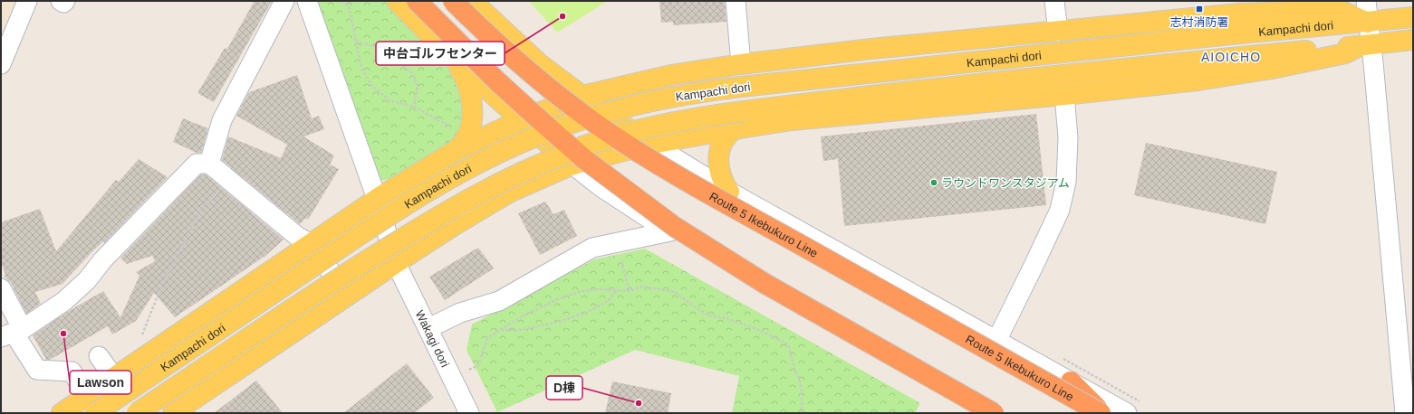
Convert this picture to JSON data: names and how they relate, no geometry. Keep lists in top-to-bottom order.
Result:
{
  "streets": {
    "highway": ["Route 5 Ikebukuro Line"],
    "main road": ["Kampachi dori"],
    "street": ["Wakagi dori"]
  },
  "districts": ["AIOICHO"],
  "places": {
    "transit": ["志村消防署"],
    "other": [
      "中台ゴルフセンター",
      "ラウンドワンスタジアム",
      "Lawson",
      "D棟"
    ]
  }
}
